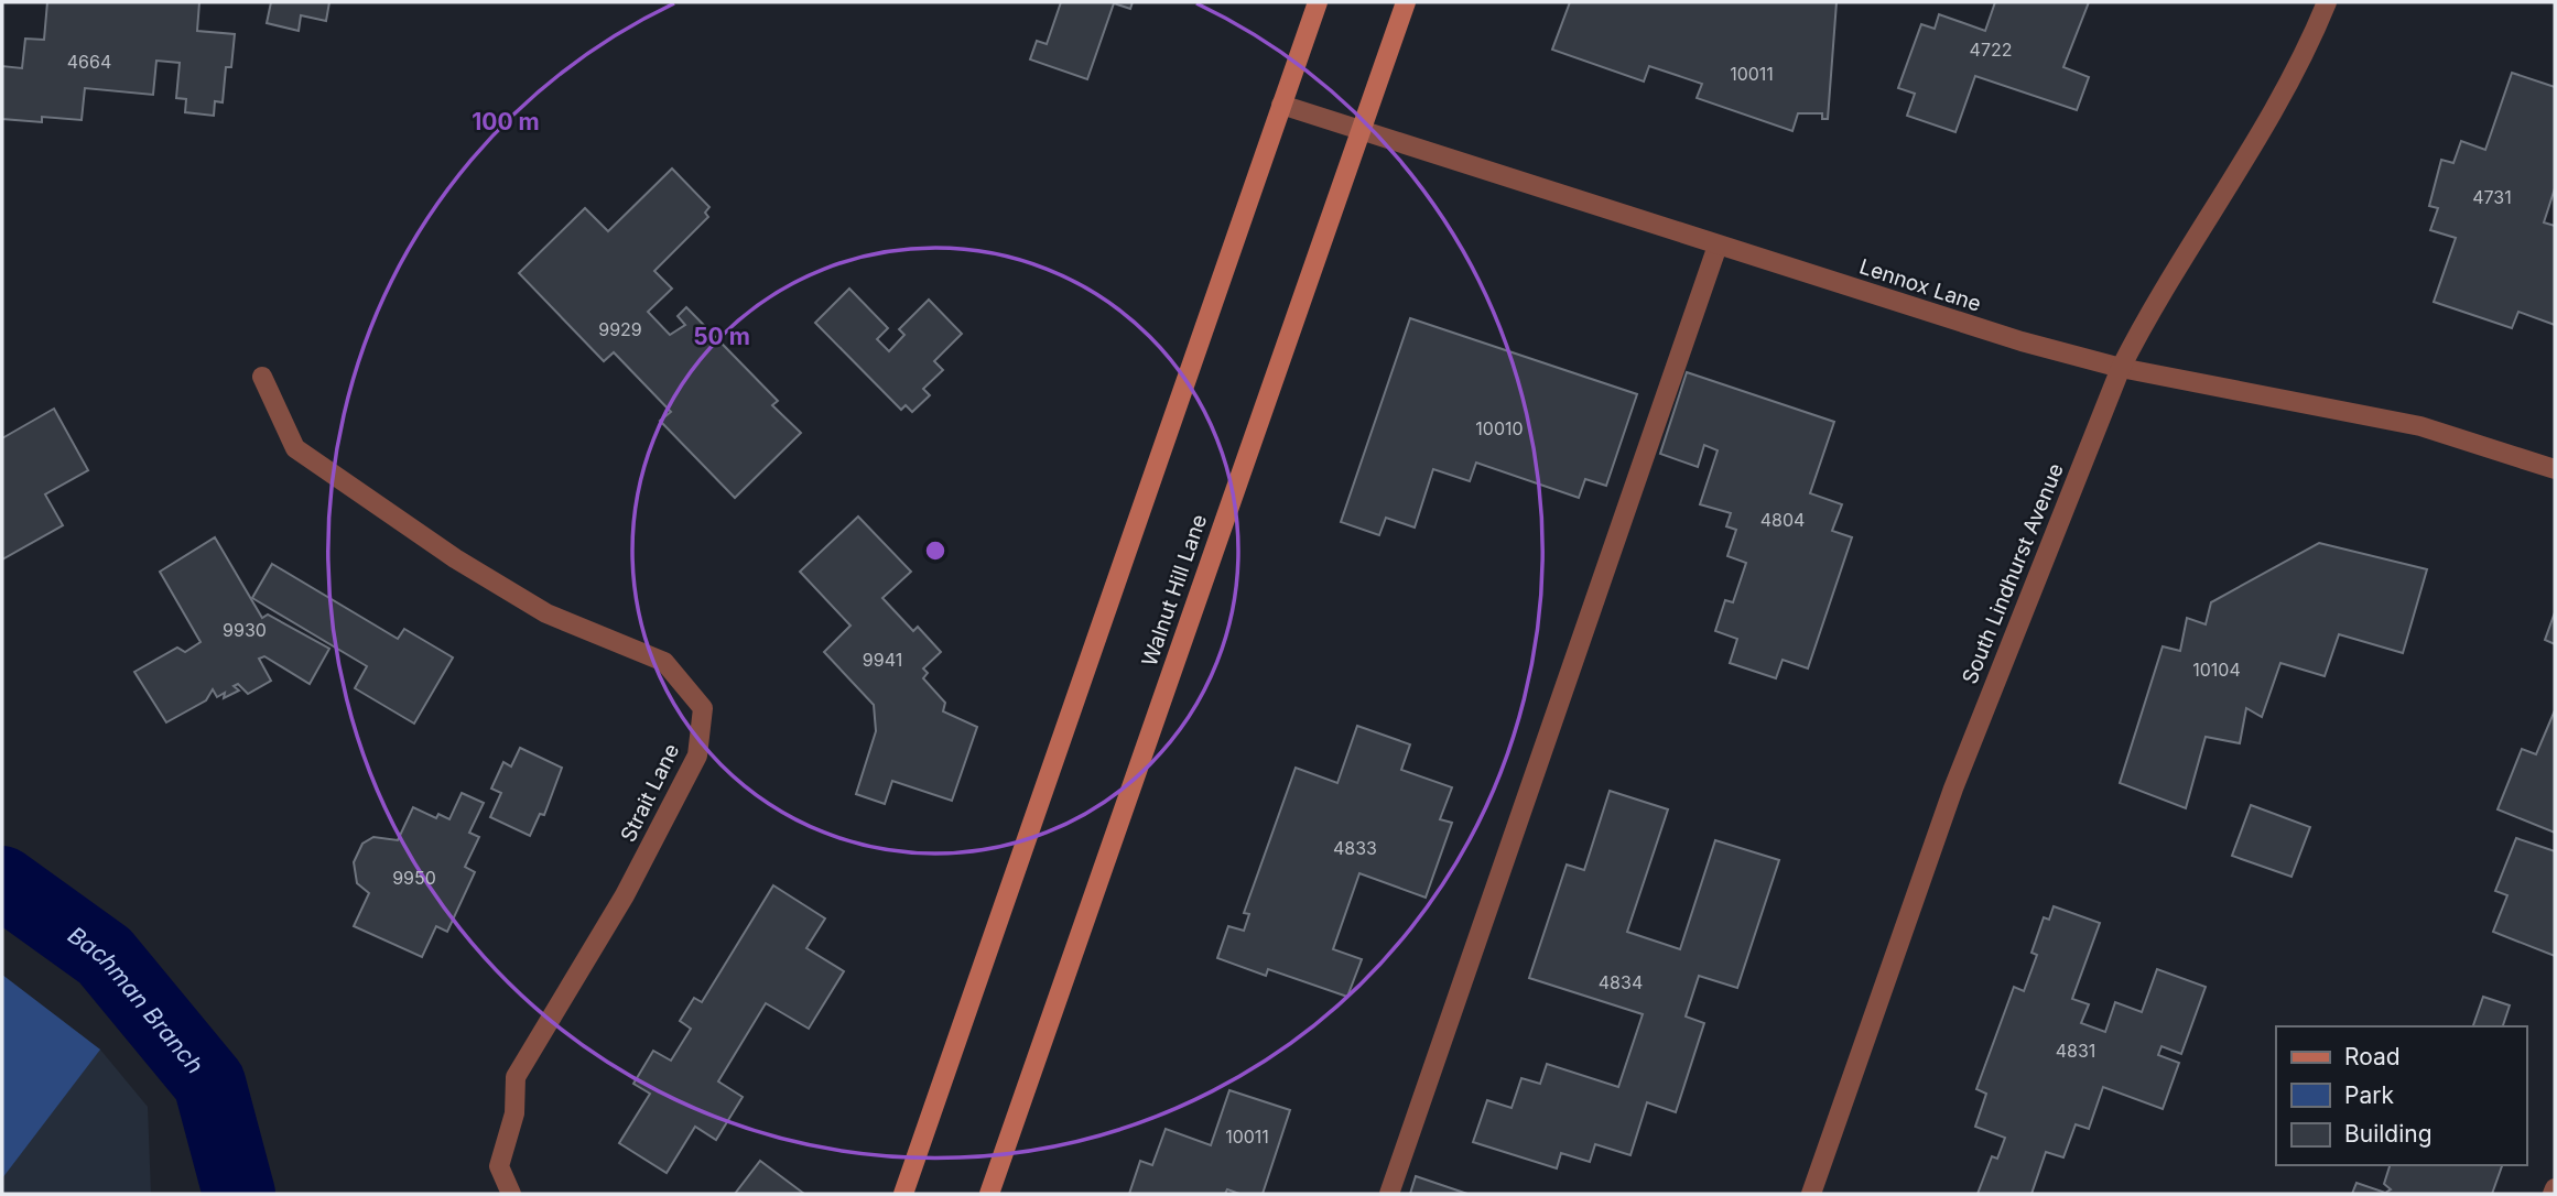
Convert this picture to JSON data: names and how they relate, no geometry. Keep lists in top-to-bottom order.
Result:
{
  "streets": {
    "main road": ["Walnut Hill Lane"],
    "street": ["Lennox Lane", "South Lindhurst Avenue", "Strait Lane"]
  },
  "crossings": [
    ["Lennox Lane", "South Lindhurst Avenue"],
    ["Lennox Lane", "Walnut Hill Lane"]
  ],
  "water": ["Bachman Branch"],
  "house_numbers": [
    "4722",
    "4664",
    "10011",
    "4731",
    "9929",
    "10010",
    "4804",
    "9930",
    "9941",
    "10104",
    "4833",
    "9950",
    "4834",
    "4831",
    "10011"
  ],
  "legend": ["Road", "Park", "Building"],
  "rings": ["100 m", "50 m"]
}
